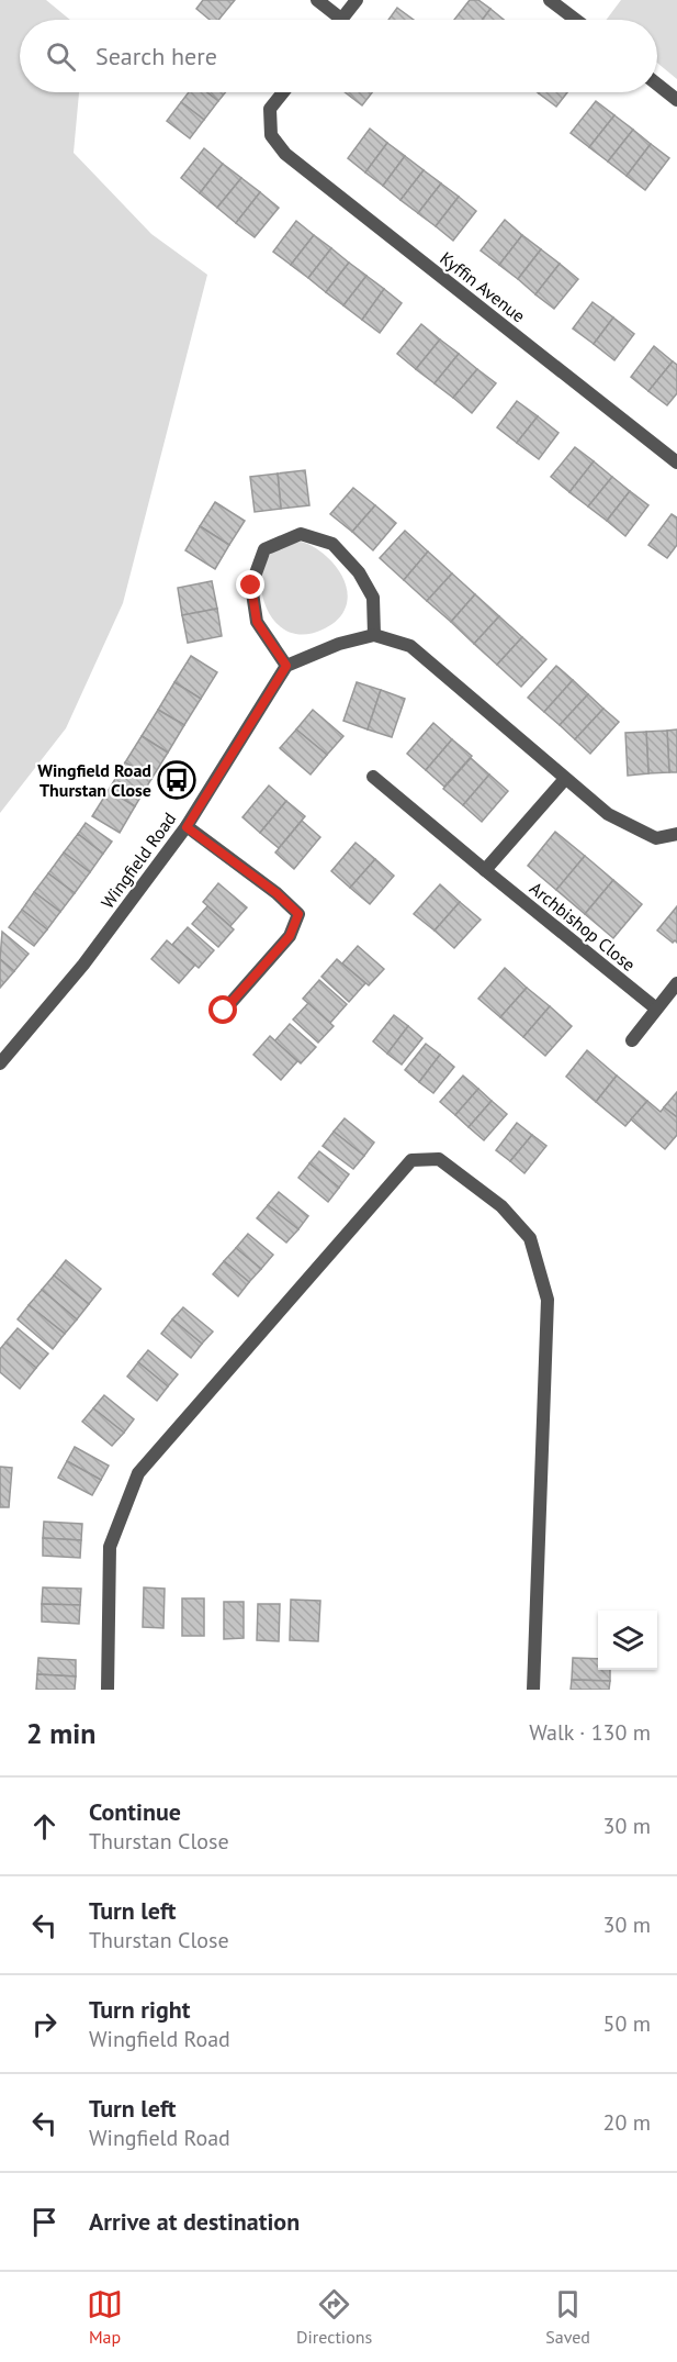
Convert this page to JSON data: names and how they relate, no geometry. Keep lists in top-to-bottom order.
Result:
{
  "streets": {
    "street": ["Kyffin Avenue", "Wingfield Road", "Archbishop Close"]
  },
  "places": {
    "bus stop": ["Wingfield Road Thurstan Close"]
  },
  "page": {
    "search": "Search here",
    "heading": ["2 min", "Walk · 130 m"],
    "list": [
      ["Continue", "Thurstan Close", "30 m"],
      ["Turn left", "Thurstan Close", "30 m"],
      ["Turn right", "Wingfield Road", "50 m"],
      ["Turn left", "Wingfield Road", "20 m"],
      "Arrive at destination"
    ],
    "nav": ["Map", "Directions", "Saved"]
  }
}
